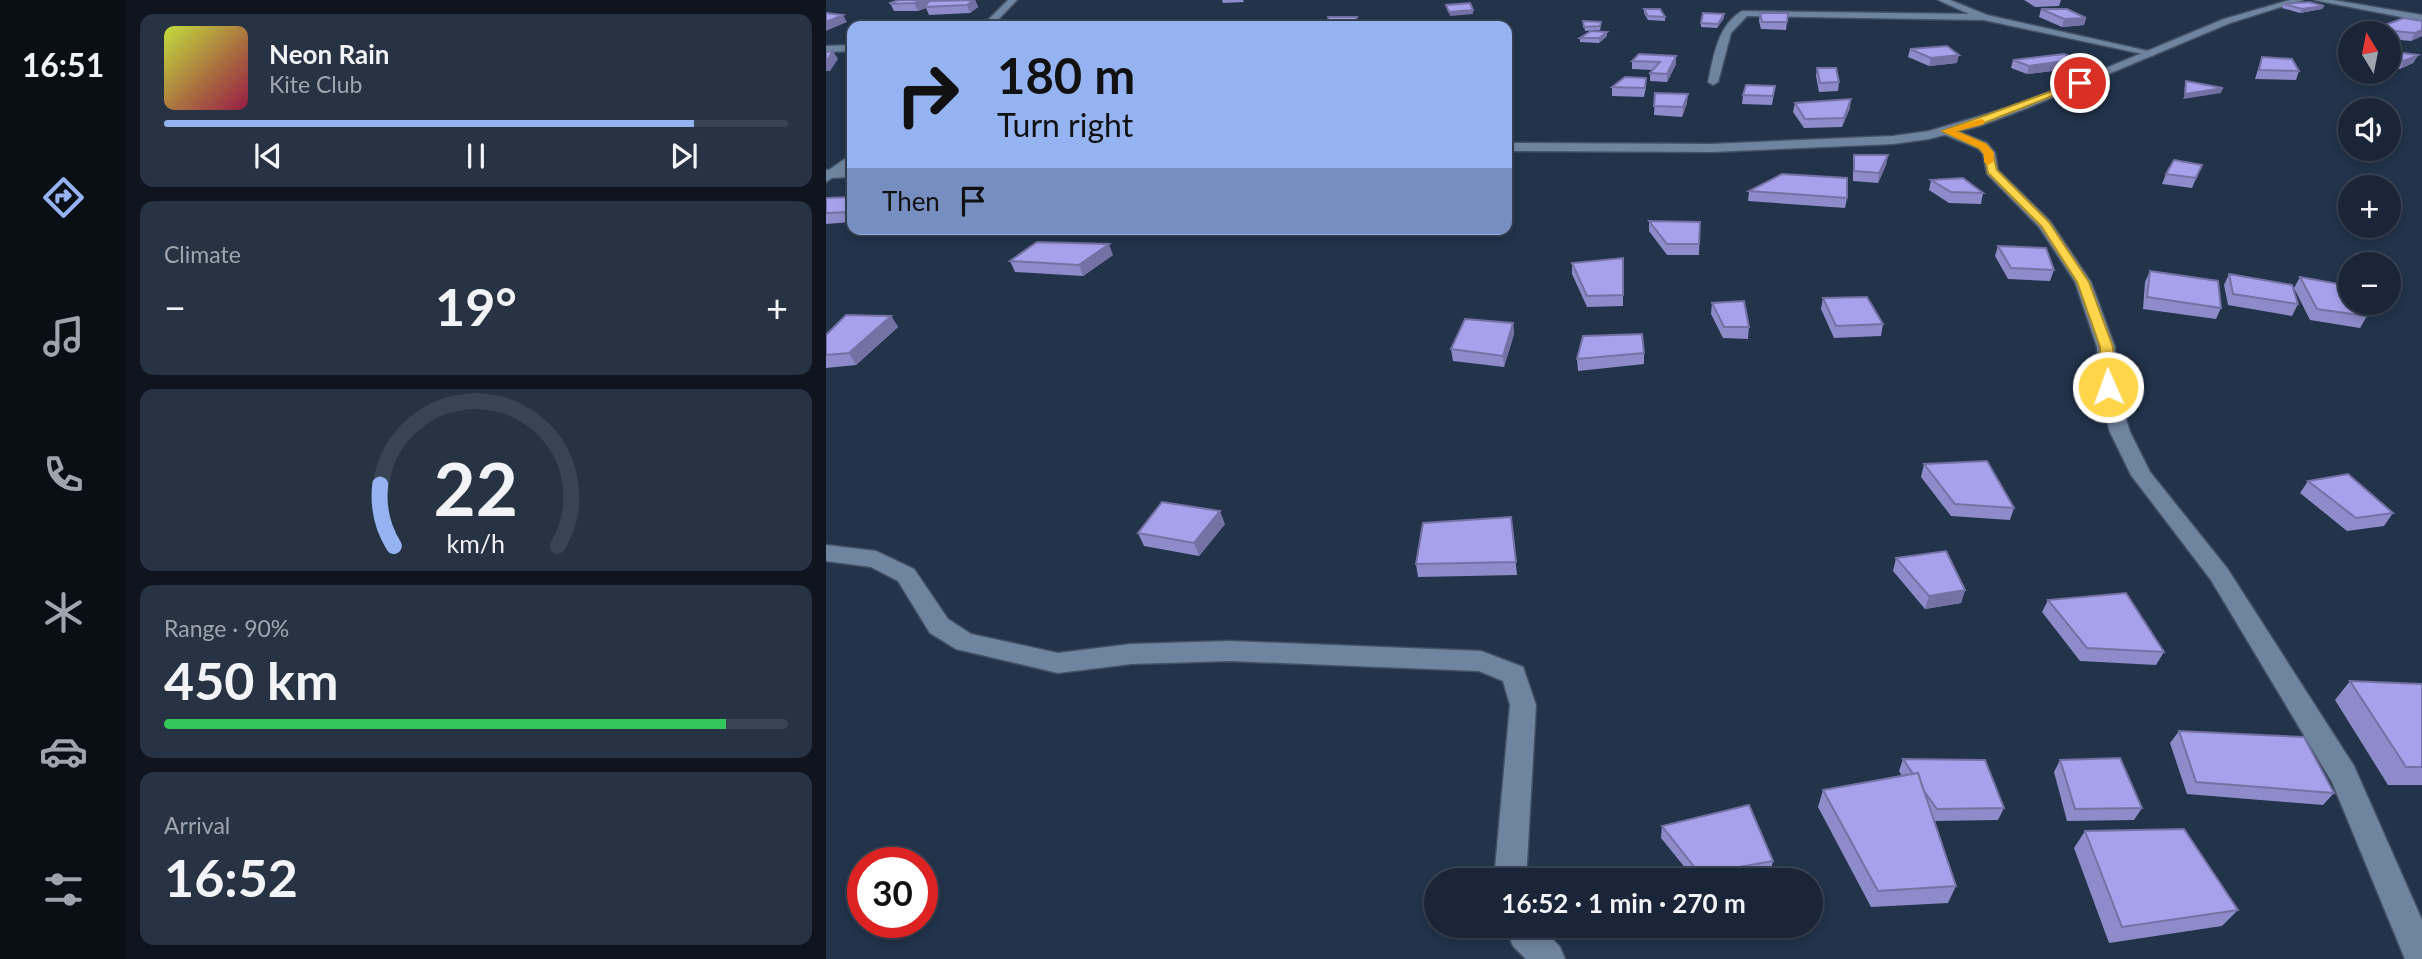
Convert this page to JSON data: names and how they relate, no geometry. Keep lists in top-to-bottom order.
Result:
{
  "north": "top",
  "page": {
    "tabs": "16:51",
    "map_buttons": ["+", "−"],
    "turn": ["180 m", "Turn right"],
    "song": ["Neon Rain", "Kite Club"],
    "then": "Then",
    "tile": [
      "Climate",
      ["Range · 90%", "450 km"],
      ["Arrival", "16:52"]
    ],
    "heat": ["−", "19°", "+"],
    "limit": "30",
    "trip": "16:52 · 1 min · 270 m",
    "gauge": ["22", "km/h"]
  }
}
